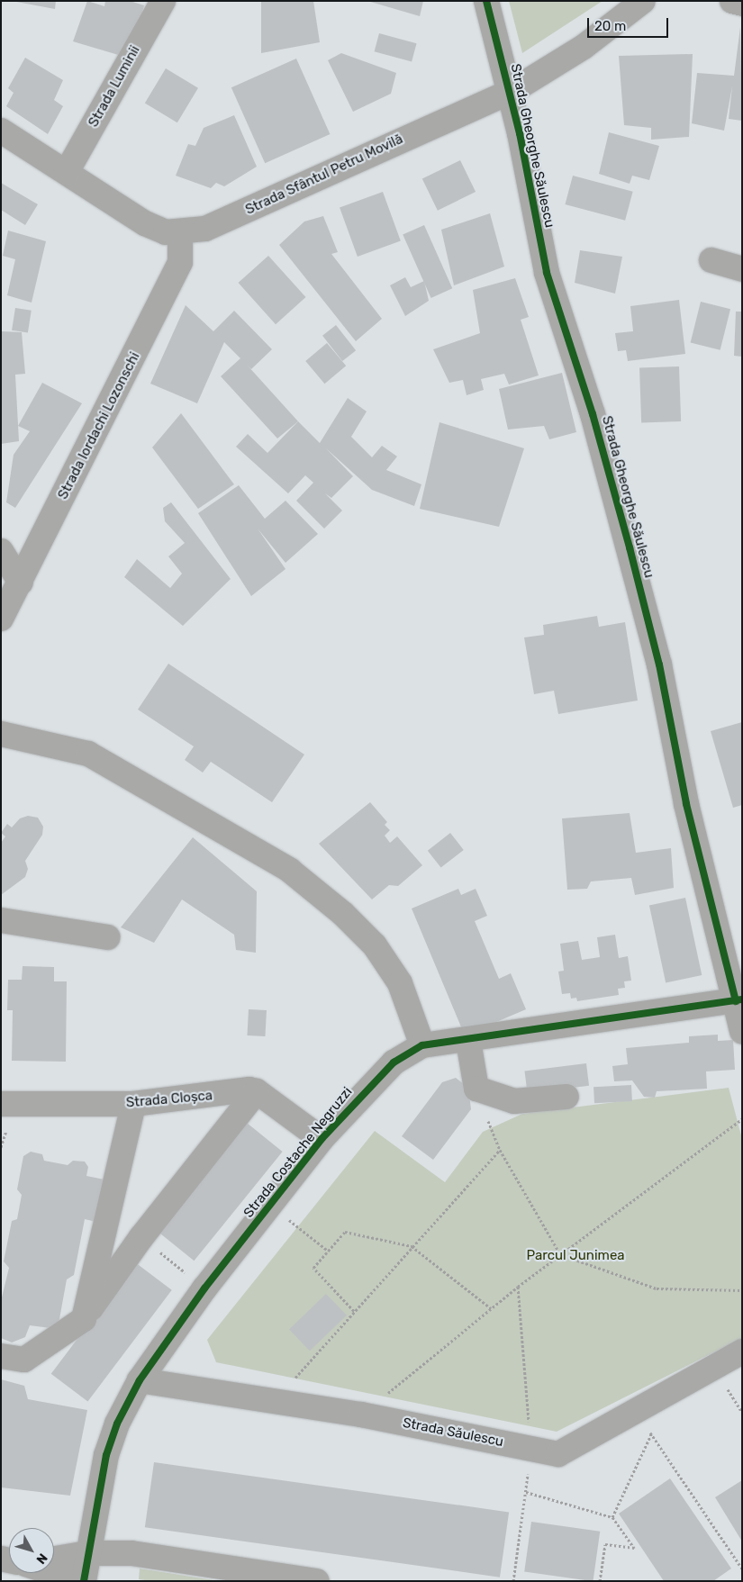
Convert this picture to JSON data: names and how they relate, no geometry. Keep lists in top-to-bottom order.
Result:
{
  "streets": {
    "street": [
      "Strada Luminii",
      "Strada Gheorghe Săulescu",
      "Strada Sfântul Petru Movilă",
      "Strada Iordachi Lozonschi",
      "Strada Cloșca",
      "Strada Costache Negruzzi",
      "Strada Săulescu"
    ]
  },
  "crossings": [
    ["Strada Luminii", "Strada Sfântul Petru Movilă"],
    ["Strada Gheorghe Săulescu", "Strada Sfântul Petru Movilă"],
    ["Strada Gheorghe Săulescu", "Strada Costache Negruzzi"],
    ["Strada Sfântul Petru Movilă", "Strada Iordachi Lozonschi"],
    ["Strada Costache Negruzzi", "Strada Săulescu"]
  ],
  "parks": ["Parcul Junimea"],
  "scale_bar": "20 m",
  "north": "bottom right"
}
